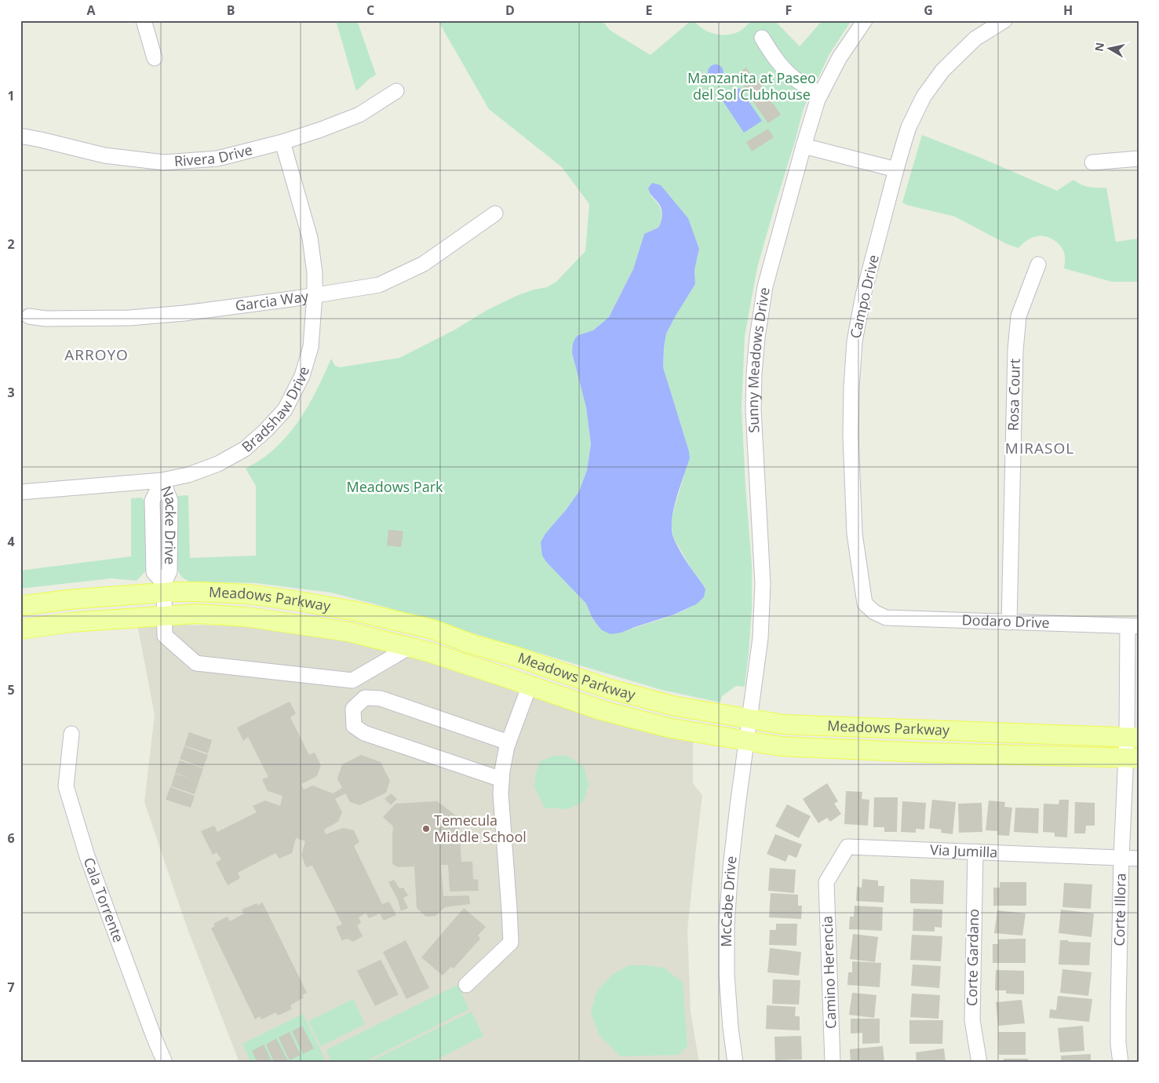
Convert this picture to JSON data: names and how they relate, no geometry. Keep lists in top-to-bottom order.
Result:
{
  "streets": {
    "main road": ["Meadows Parkway"],
    "street": [
      "Rivera Drive",
      "Campo Drive",
      "Garcia Way",
      "Sunny Meadows Drive",
      "Rosa Court",
      "Bradshaw Drive",
      "Nacke Drive",
      "Dodaro Drive",
      "Via Jumilla",
      "Cala Torrente",
      "McCabe Drive",
      "Corte Illora",
      "Corte Gardano",
      "Camino Herencia"
    ]
  },
  "crossings": [
    ["Rivera Drive", "Bradshaw Drive"],
    ["Campo Drive", "Dodaro Drive"],
    ["Garcia Way", "Bradshaw Drive"],
    ["Sunny Meadows Drive", "Meadows Parkway"],
    ["Sunny Meadows Drive", "McCabe Drive"],
    ["Rosa Court", "Dodaro Drive"],
    ["Bradshaw Drive", "Nacke Drive"],
    ["Nacke Drive", "Meadows Parkway"],
    ["Meadows Parkway", "McCabe Drive"],
    ["Meadows Parkway", "Corte Illora"],
    ["Dodaro Drive", "Corte Illora"],
    ["Via Jumilla", "Corte Illora"],
    ["Via Jumilla", "Corte Gardano"],
    ["Via Jumilla", "Camino Herencia"]
  ],
  "districts": ["ARROYO", "MIRASOL"],
  "parks": ["Manzanita at Paseo del Sol Clubhouse", "Meadows Park"],
  "places": ["Temecula Middle School"],
  "north": "left",
  "grid": {
    "columns": [
      "A",
      "B",
      "C",
      "D",
      "E",
      "F",
      "G",
      "H"
    ],
    "rows": [
      "1",
      "2",
      "3",
      "4",
      "5",
      "6",
      "7"
    ]
  }
}
